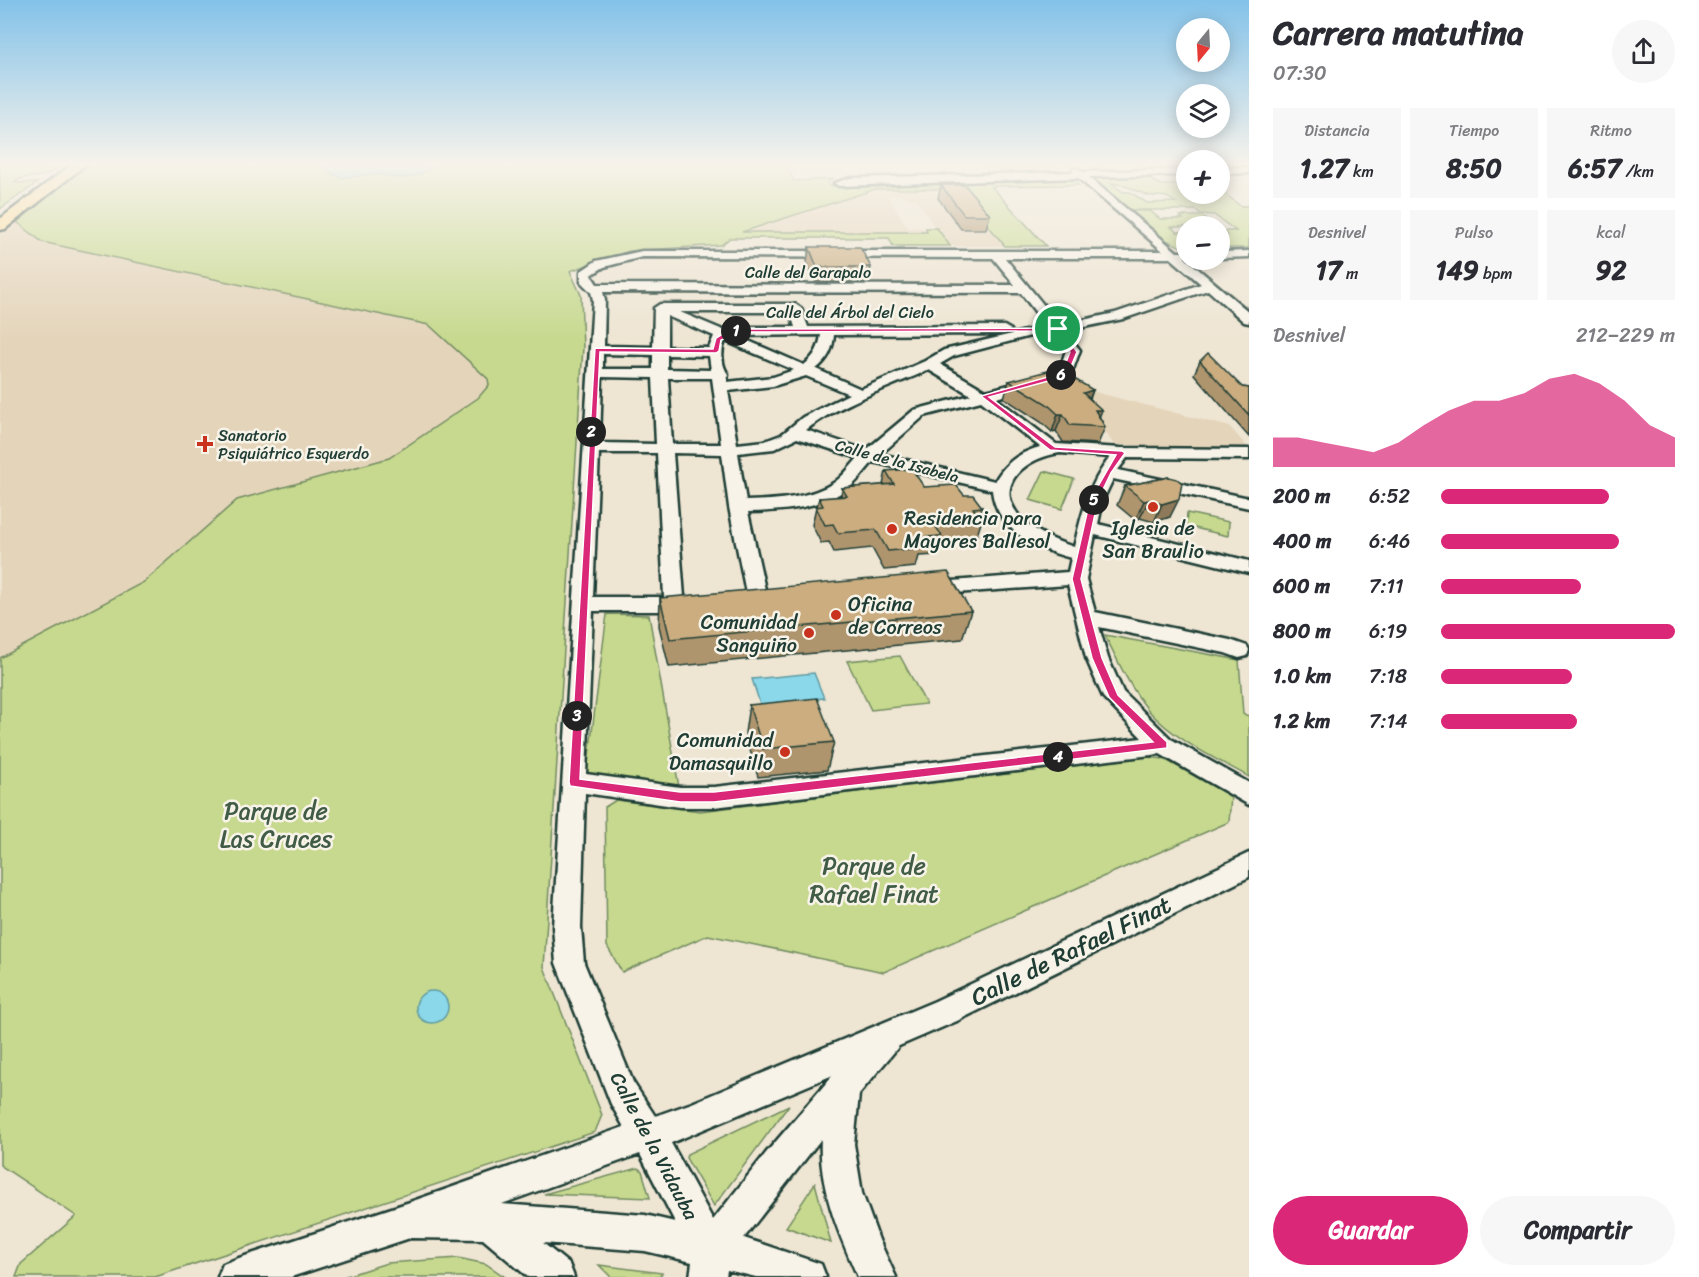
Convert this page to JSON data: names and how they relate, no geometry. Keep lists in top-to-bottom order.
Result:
{
  "streets": {
    "street": [
      "Calle del Garapalo",
      "Calle del Árbol del Cielo",
      "Calle de la Isabela",
      "Calle de Rafael Finat",
      "Calle de la Vidauba"
    ]
  },
  "crossings": [
    ["Calle del Garapalo", "Calle de la Vidauba"],
    ["Calle de Rafael Finat", "Calle de la Vidauba"]
  ],
  "parks": ["Parque de Las Cruces", "Parque de Rafael Finat"],
  "places": {
    "health": ["Sanatorio Psiquiátrico Esquerdo"],
    "other": [
      "Iglesia de San Braulio",
      "Residencia para Mayores Ballesol",
      "Oficina de Correos",
      "Comunidad Sanguiño",
      "Comunidad Damasquillo"
    ]
  },
  "north": "bottom",
  "page": {
    "heading": ["Carrera matutina", "07:30"],
    "map_buttons": ["+", "−"],
    "stats": [
      ["Distancia", "1.27 km"],
      ["Tiempo", "8:50"],
      ["Ritmo", "6:57 /km"],
      ["Desnivel", "17 m"],
      ["Pulso", "149 bpm"],
      ["kcal", "92"]
    ],
    "chart": ["Desnivel", "212–229 m"],
    "pins": [
      "1",
      "6",
      "2",
      "5",
      "3",
      "4"
    ],
    "list": [
      {
        "name": "200 m",
        "note": "6:52"
      },
      {
        "name": "400 m",
        "note": "6:46"
      },
      {
        "name": "600 m",
        "note": "7:11"
      },
      {
        "name": "800 m",
        "note": "6:19"
      },
      {
        "name": "1.0 km",
        "note": "7:18"
      },
      {
        "name": "1.2 km",
        "note": "7:14"
      }
    ],
    "buttons": ["Guardar", "Compartir"]
  }
}
